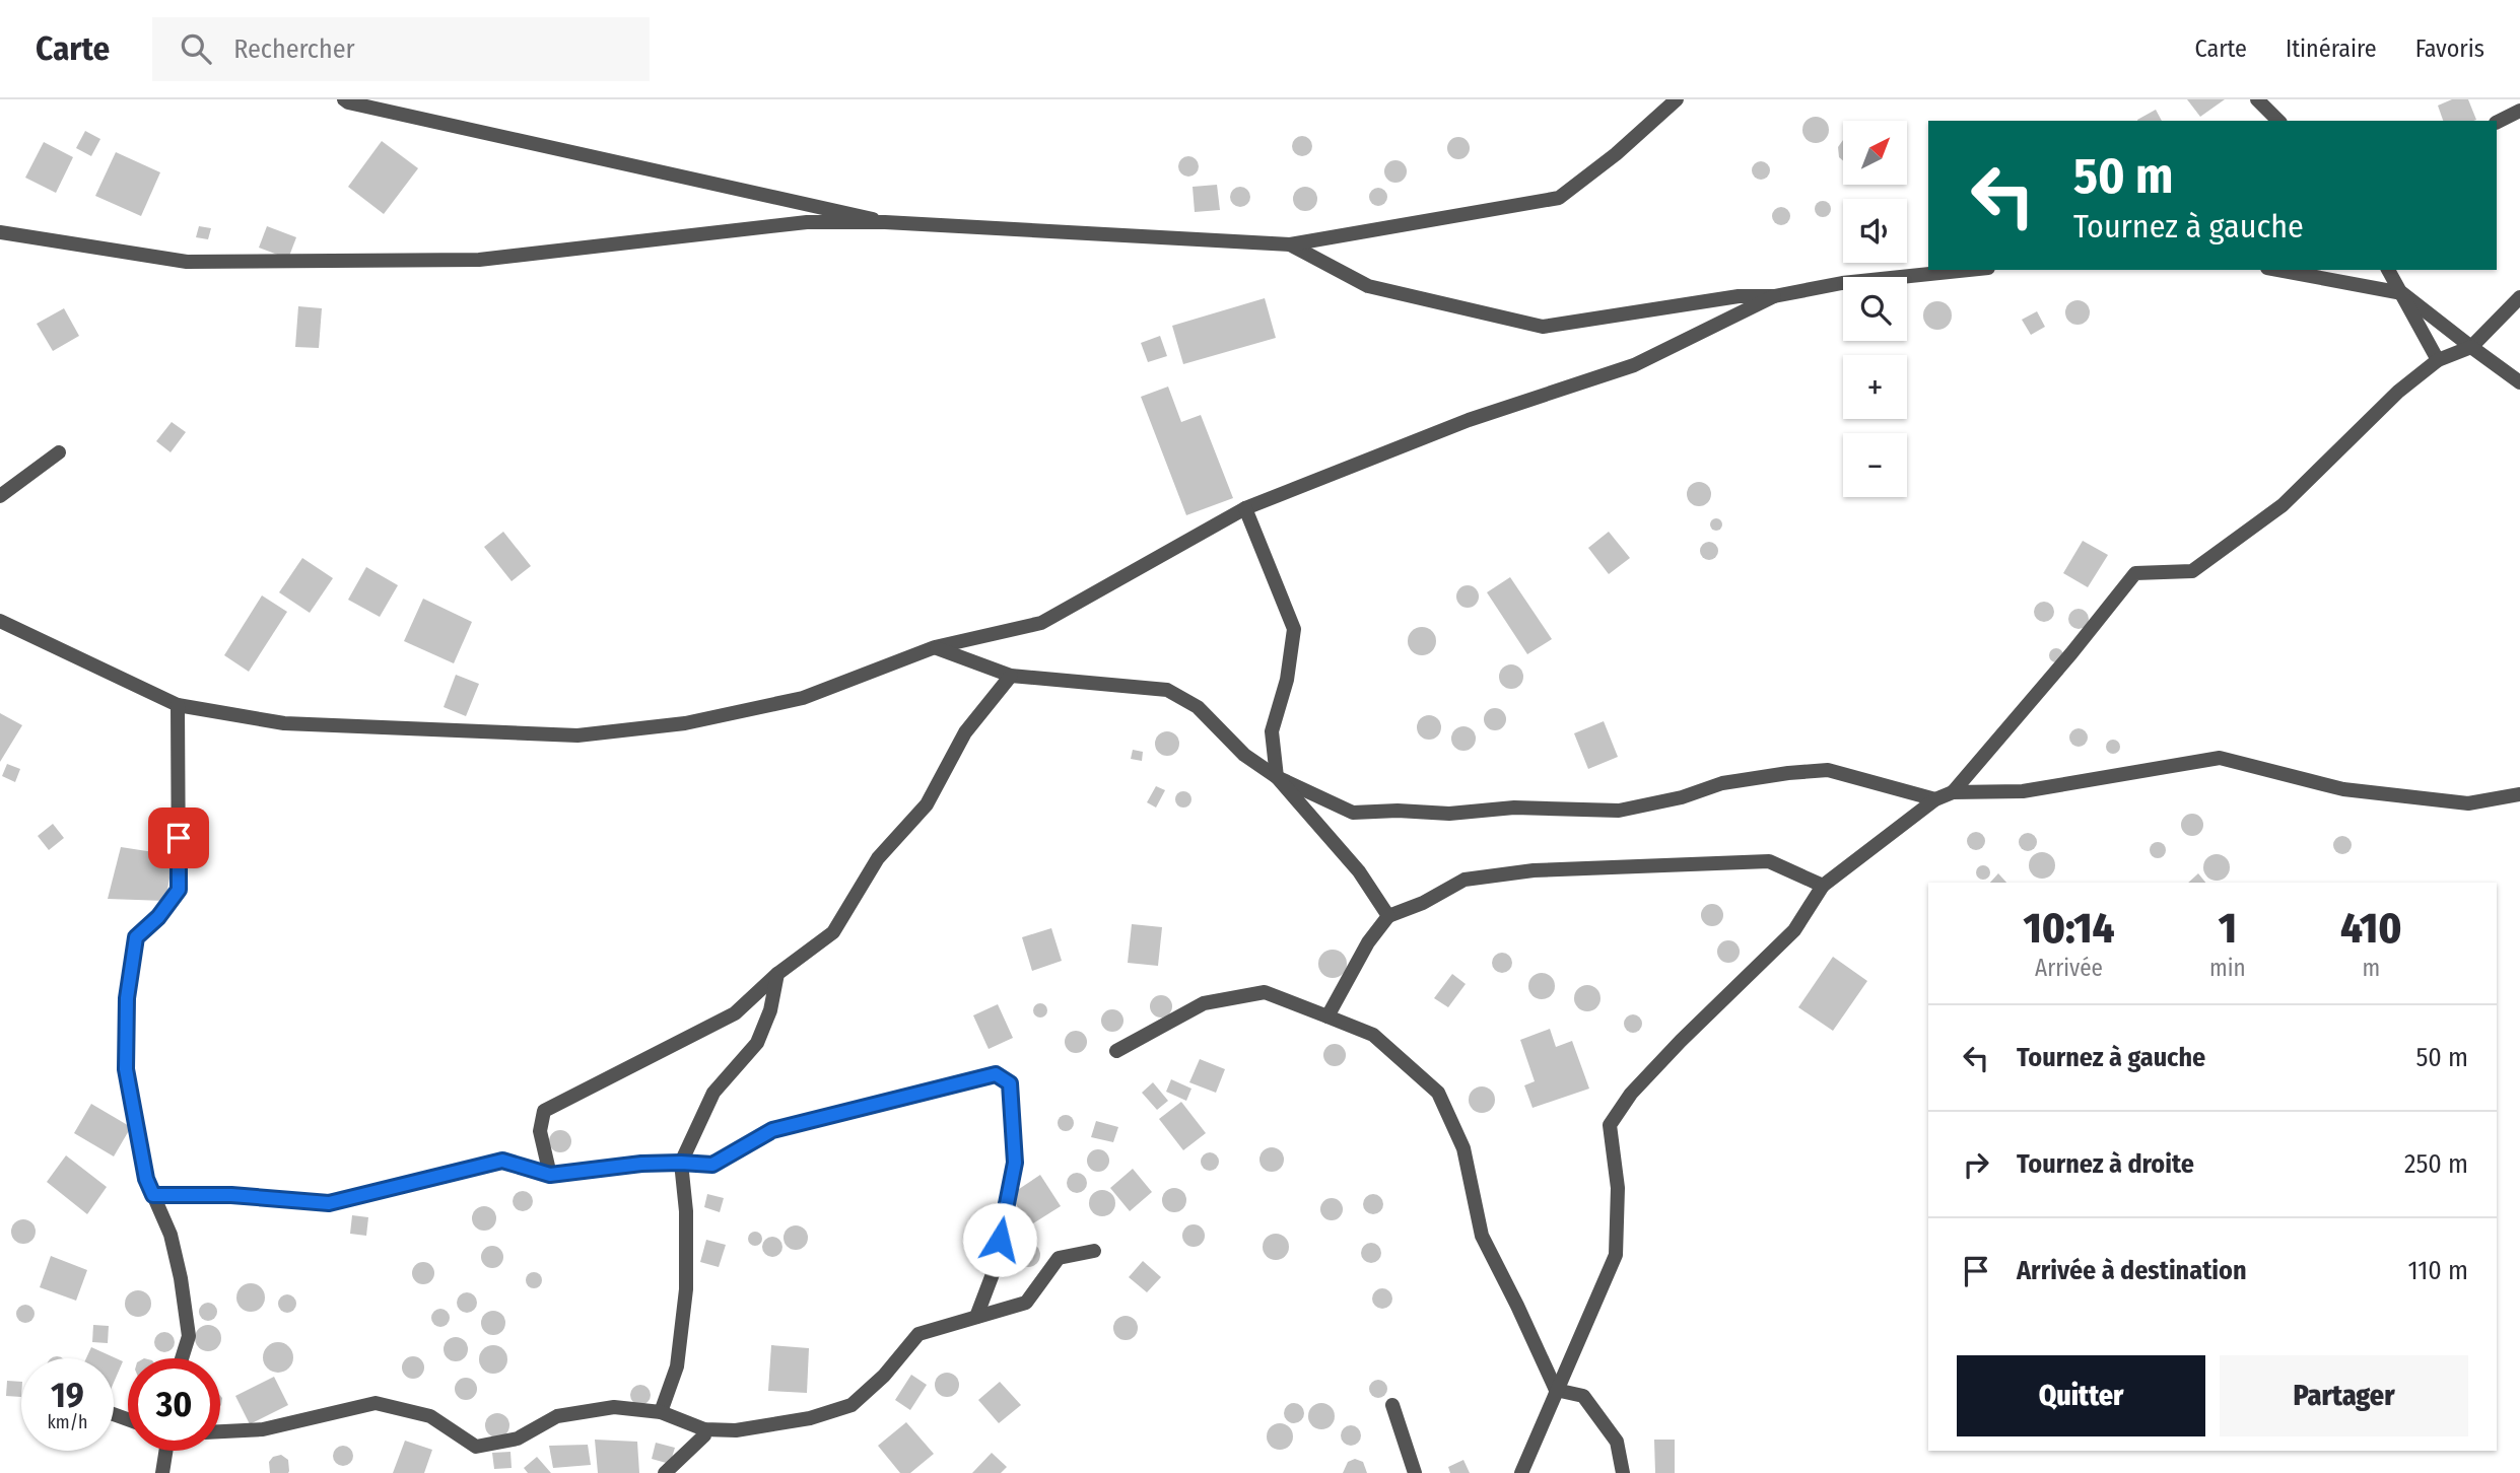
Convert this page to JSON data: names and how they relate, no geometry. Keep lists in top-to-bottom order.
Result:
{
  "north": "top right",
  "page": {
    "header": "Carte",
    "search": "Rechercher",
    "nav": ["Carte", "Itinéraire", "Favoris"],
    "map_buttons": ["+", "−"],
    "turn": ["50 m", "Tournez à gauche"],
    "eta": [
      "10:14",
      "Arrivée",
      "1",
      "min",
      "410",
      "m"
    ],
    "list": [
      {
        "name": "Tournez à gauche",
        "value": "50 m"
      },
      {
        "name": "Tournez à droite",
        "value": "250 m"
      },
      {
        "name": "Arrivée à destination",
        "value": "110 m"
      }
    ],
    "buttons": ["Quitter", "Partager"],
    "speed": "19 km/h",
    "limit": "30"
  }
}
